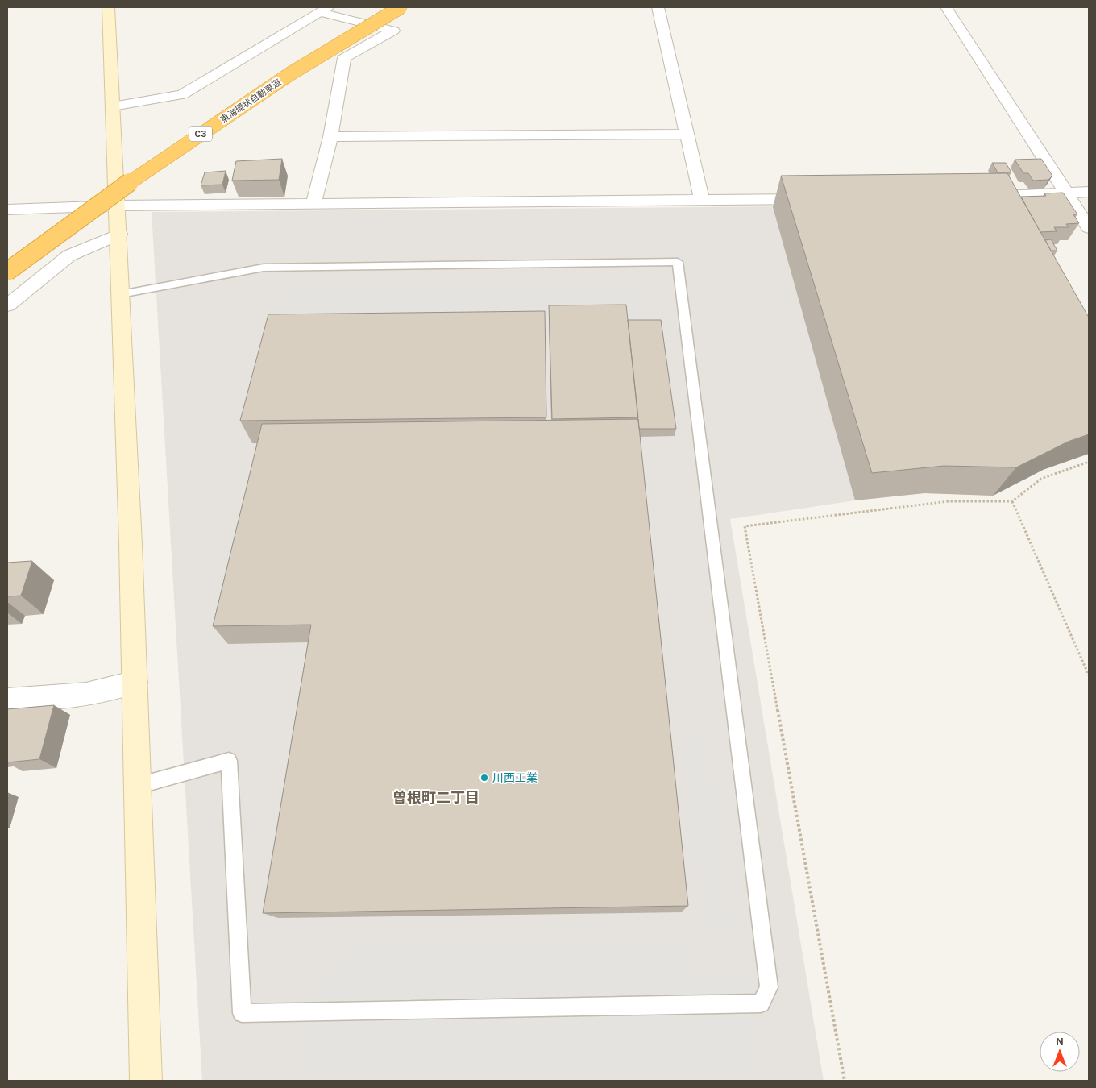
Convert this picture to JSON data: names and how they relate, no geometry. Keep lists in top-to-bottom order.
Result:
{
  "streets": {
    "highway": ["東海環状自動車道", "C3"]
  },
  "districts": ["曽根町二丁目"],
  "places": ["川西工業"],
  "north": "top"
}
